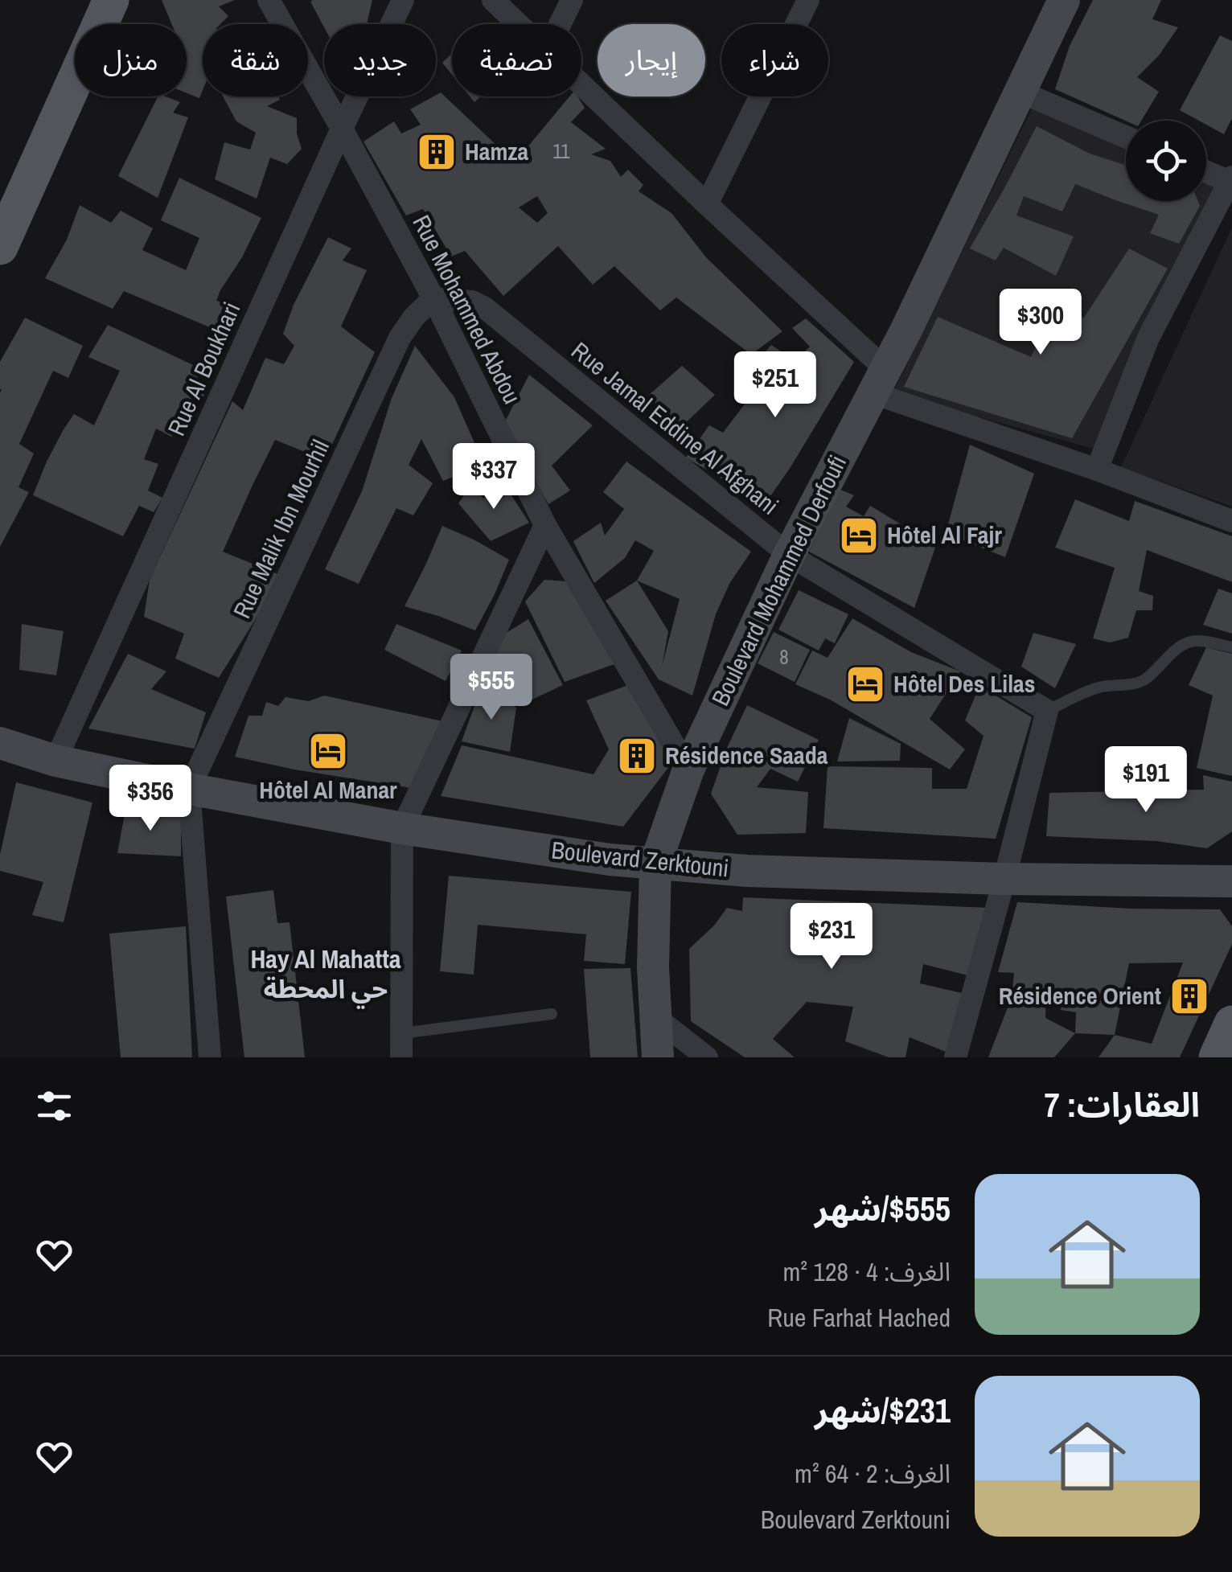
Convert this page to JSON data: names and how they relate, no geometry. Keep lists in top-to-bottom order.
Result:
{
  "streets": {
    "street": [
      "Rue Mohammed Abdou",
      "Rue Al Boukhari",
      "Rue Jamal Eddine Al Afghani",
      "Rue Malik Ibn Mourhil",
      "Boulevard Mohammed Derfoufi",
      "Boulevard Zerktouni"
    ]
  },
  "crossings": [
    ["Rue Mohammed Abdou", "Rue Al Boukhari"],
    ["Rue Mohammed Abdou", "Rue Jamal Eddine Al Afghani"],
    ["Rue Mohammed Abdou", "Rue Malik Ibn Mourhil"],
    ["Rue Mohammed Abdou", "Boulevard Mohammed Derfoufi"],
    ["Rue Al Boukhari", "Boulevard Zerktouni"],
    ["Rue Jamal Eddine Al Afghani", "Rue Malik Ibn Mourhil"],
    ["Rue Jamal Eddine Al Afghani", "Boulevard Mohammed Derfoufi"],
    ["Rue Malik Ibn Mourhil", "Boulevard Zerktouni"],
    ["Boulevard Mohammed Derfoufi", "Boulevard Zerktouni"]
  ],
  "districts": ["Hay Al Mahatta حي المحطة"],
  "places": {
    "building": ["Hamza", "Résidence Saada", "Résidence Orient"],
    "hotel": ["Hôtel Al Fajr", "Hôtel Des Lilas", "Hôtel Al Manar"]
  },
  "house_numbers": ["11", "8"],
  "page": {
    "chip": [
      "شراء",
      "إيجار",
      "تصفية",
      "جديد",
      "شقة",
      "منزل"
    ],
    "price": [
      "$300",
      "$251",
      "$337",
      "$555",
      "$191",
      "$356",
      "$231"
    ],
    "heading": "العقارات: 7",
    "list": [
      {
        "name": "$555/شهر",
        "note": "الغرف: 4 · 128 m² · Rue Farhat Hached"
      },
      {
        "name": "$231/شهر",
        "note": "الغرف: 2 · 64 m² · Boulevard Zerktouni"
      }
    ]
  }
}
